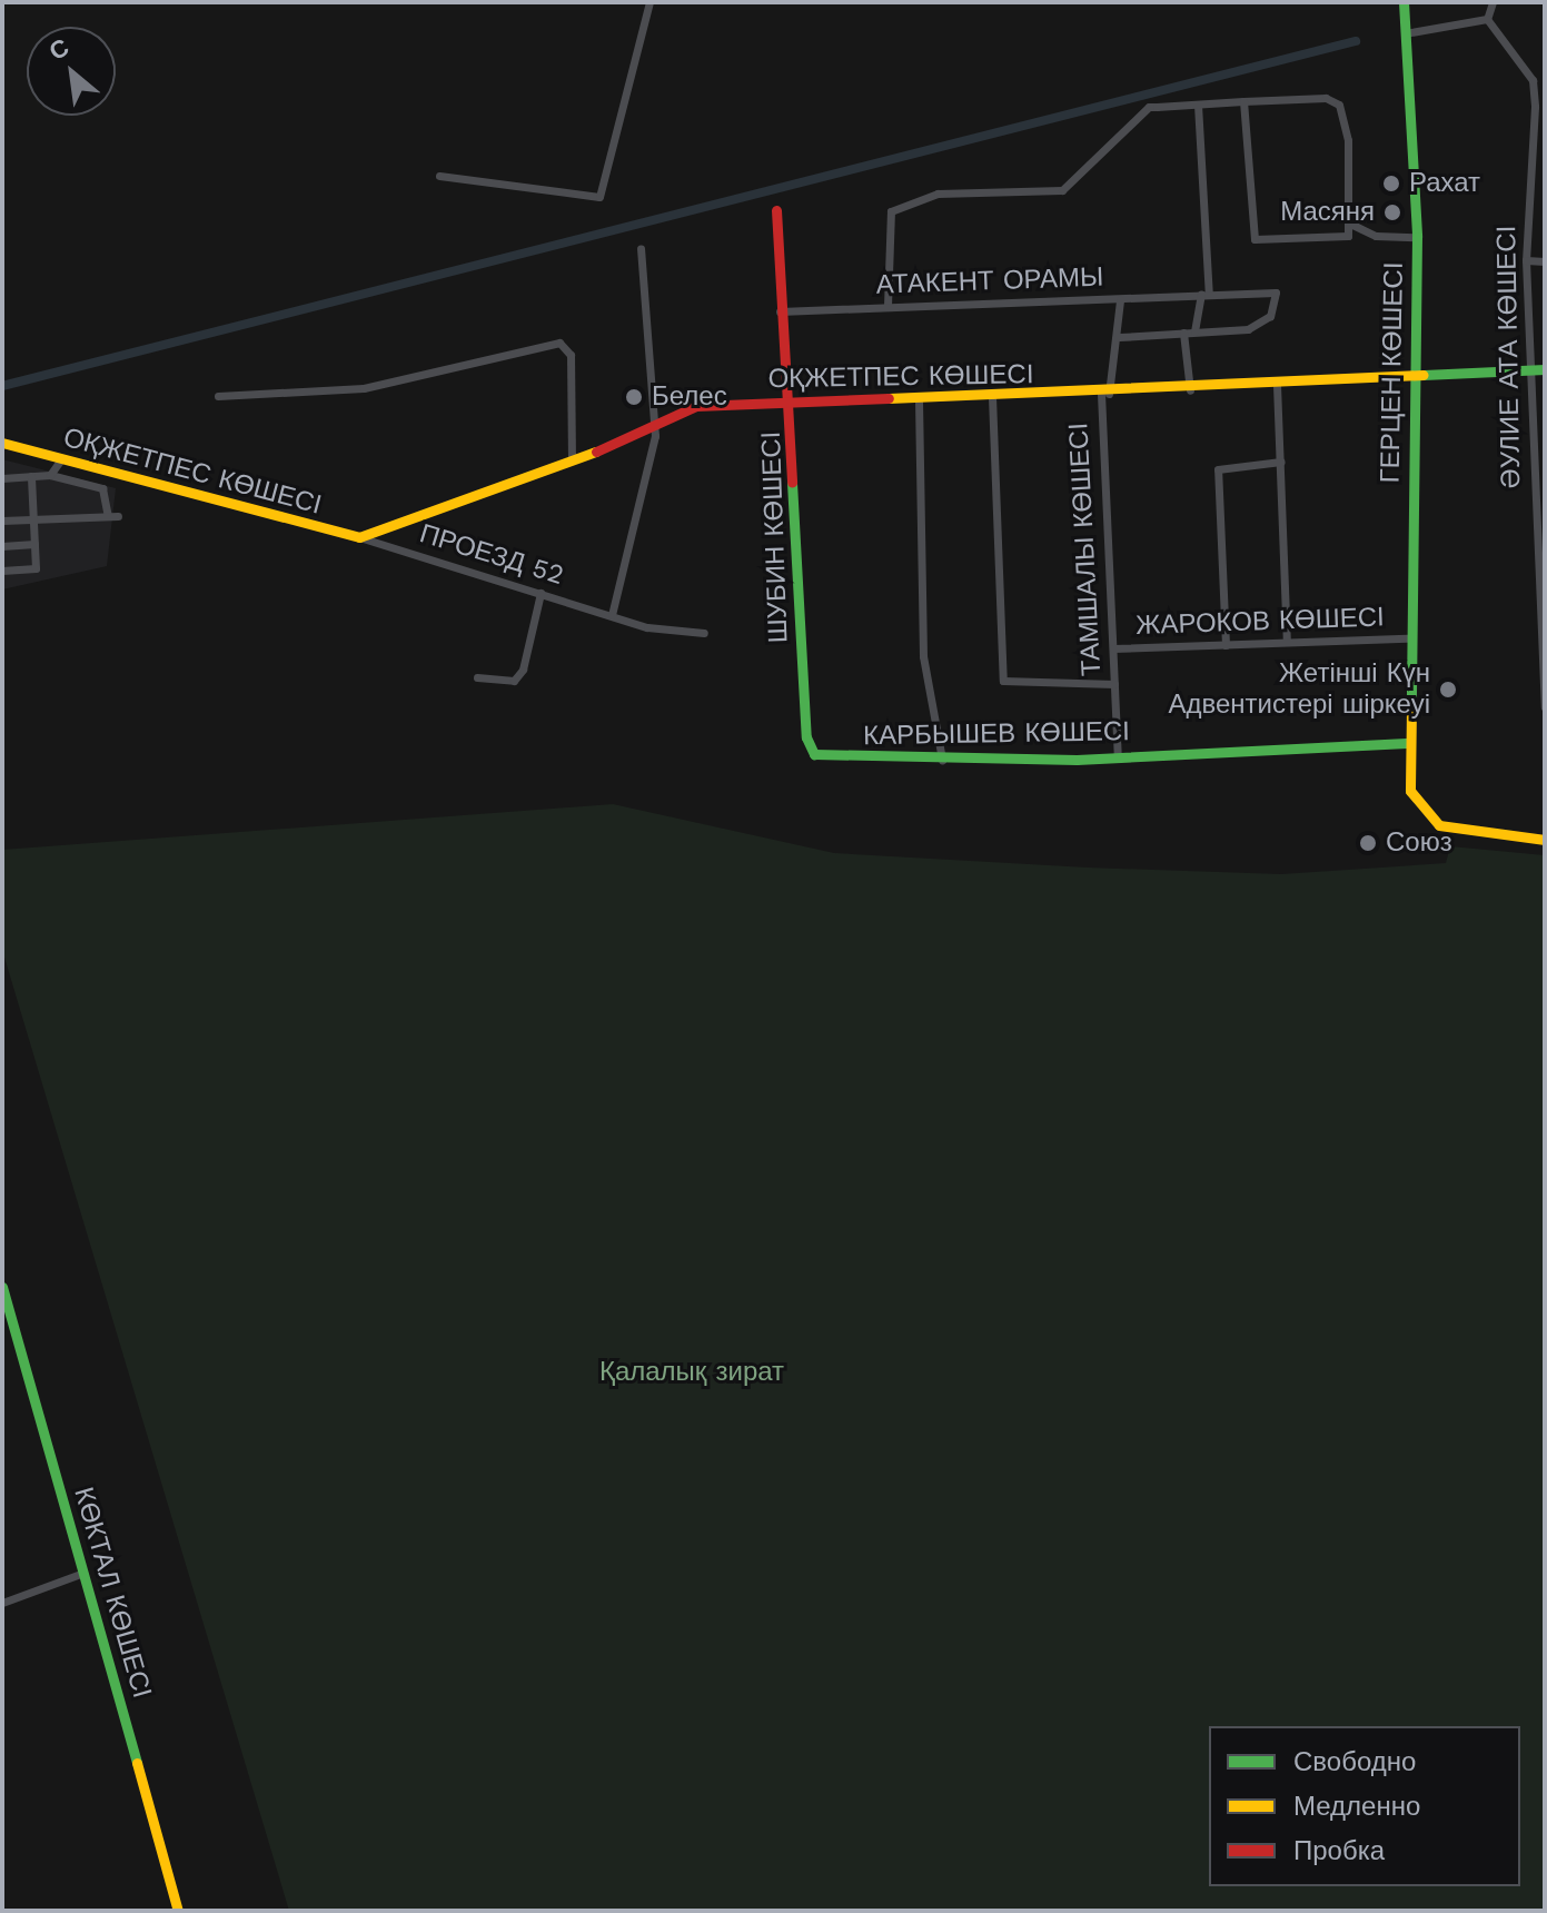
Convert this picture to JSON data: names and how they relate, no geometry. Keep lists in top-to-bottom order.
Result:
{
  "streets": {
    "street": [
      "АТАКЕНТ ОРАМЫ",
      "ӘУЛИЕ АТА КӨШЕСІ",
      "ГЕРЦЕН КӨШЕСІ",
      "ОҚЖЕТПЕС КӨШЕСІ",
      "ШУБИН КӨШЕСІ",
      "ТАМШАЛЫ КӨШЕСІ",
      "ПРОЕЗД 52",
      "ЖАРОКОВ КӨШЕСІ",
      "КАРБЫШЕВ КӨШЕСІ",
      "КӨКТАЛ КӨШЕСІ"
    ]
  },
  "crossings": [
    ["АТАКЕНТ ОРАМЫ", "ШУБИН КӨШЕСІ"],
    ["АТАКЕНТ ОРАМЫ", "ТАМШАЛЫ КӨШЕСІ"],
    ["ӘУЛИЕ АТА КӨШЕСІ", "ОҚЖЕТПЕС КӨШЕСІ"],
    ["ГЕРЦЕН КӨШЕСІ", "ОҚЖЕТПЕС КӨШЕСІ"],
    ["ГЕРЦЕН КӨШЕСІ", "ЖАРОКОВ КӨШЕСІ"],
    ["ГЕРЦЕН КӨШЕСІ", "КАРБЫШЕВ КӨШЕСІ"],
    ["ОҚЖЕТПЕС КӨШЕСІ", "ШУБИН КӨШЕСІ"],
    ["ОҚЖЕТПЕС КӨШЕСІ", "ТАМШАЛЫ КӨШЕСІ"],
    ["ОҚЖЕТПЕС КӨШЕСІ", "ПРОЕЗД 52"],
    ["ШУБИН КӨШЕСІ", "КАРБЫШЕВ КӨШЕСІ"],
    ["ТАМШАЛЫ КӨШЕСІ", "ЖАРОКОВ КӨШЕСІ"],
    ["ТАМШАЛЫ КӨШЕСІ", "КАРБЫШЕВ КӨШЕСІ"]
  ],
  "parks": ["Қалалық зират"],
  "places": [
    "Рахат",
    "Масяня",
    "Белес",
    "Жетінші Күн Адвентистері шіркеуі",
    "Союз"
  ],
  "legend": ["Свободно", "Медленно", "Пробка"],
  "north": "top left"
}
